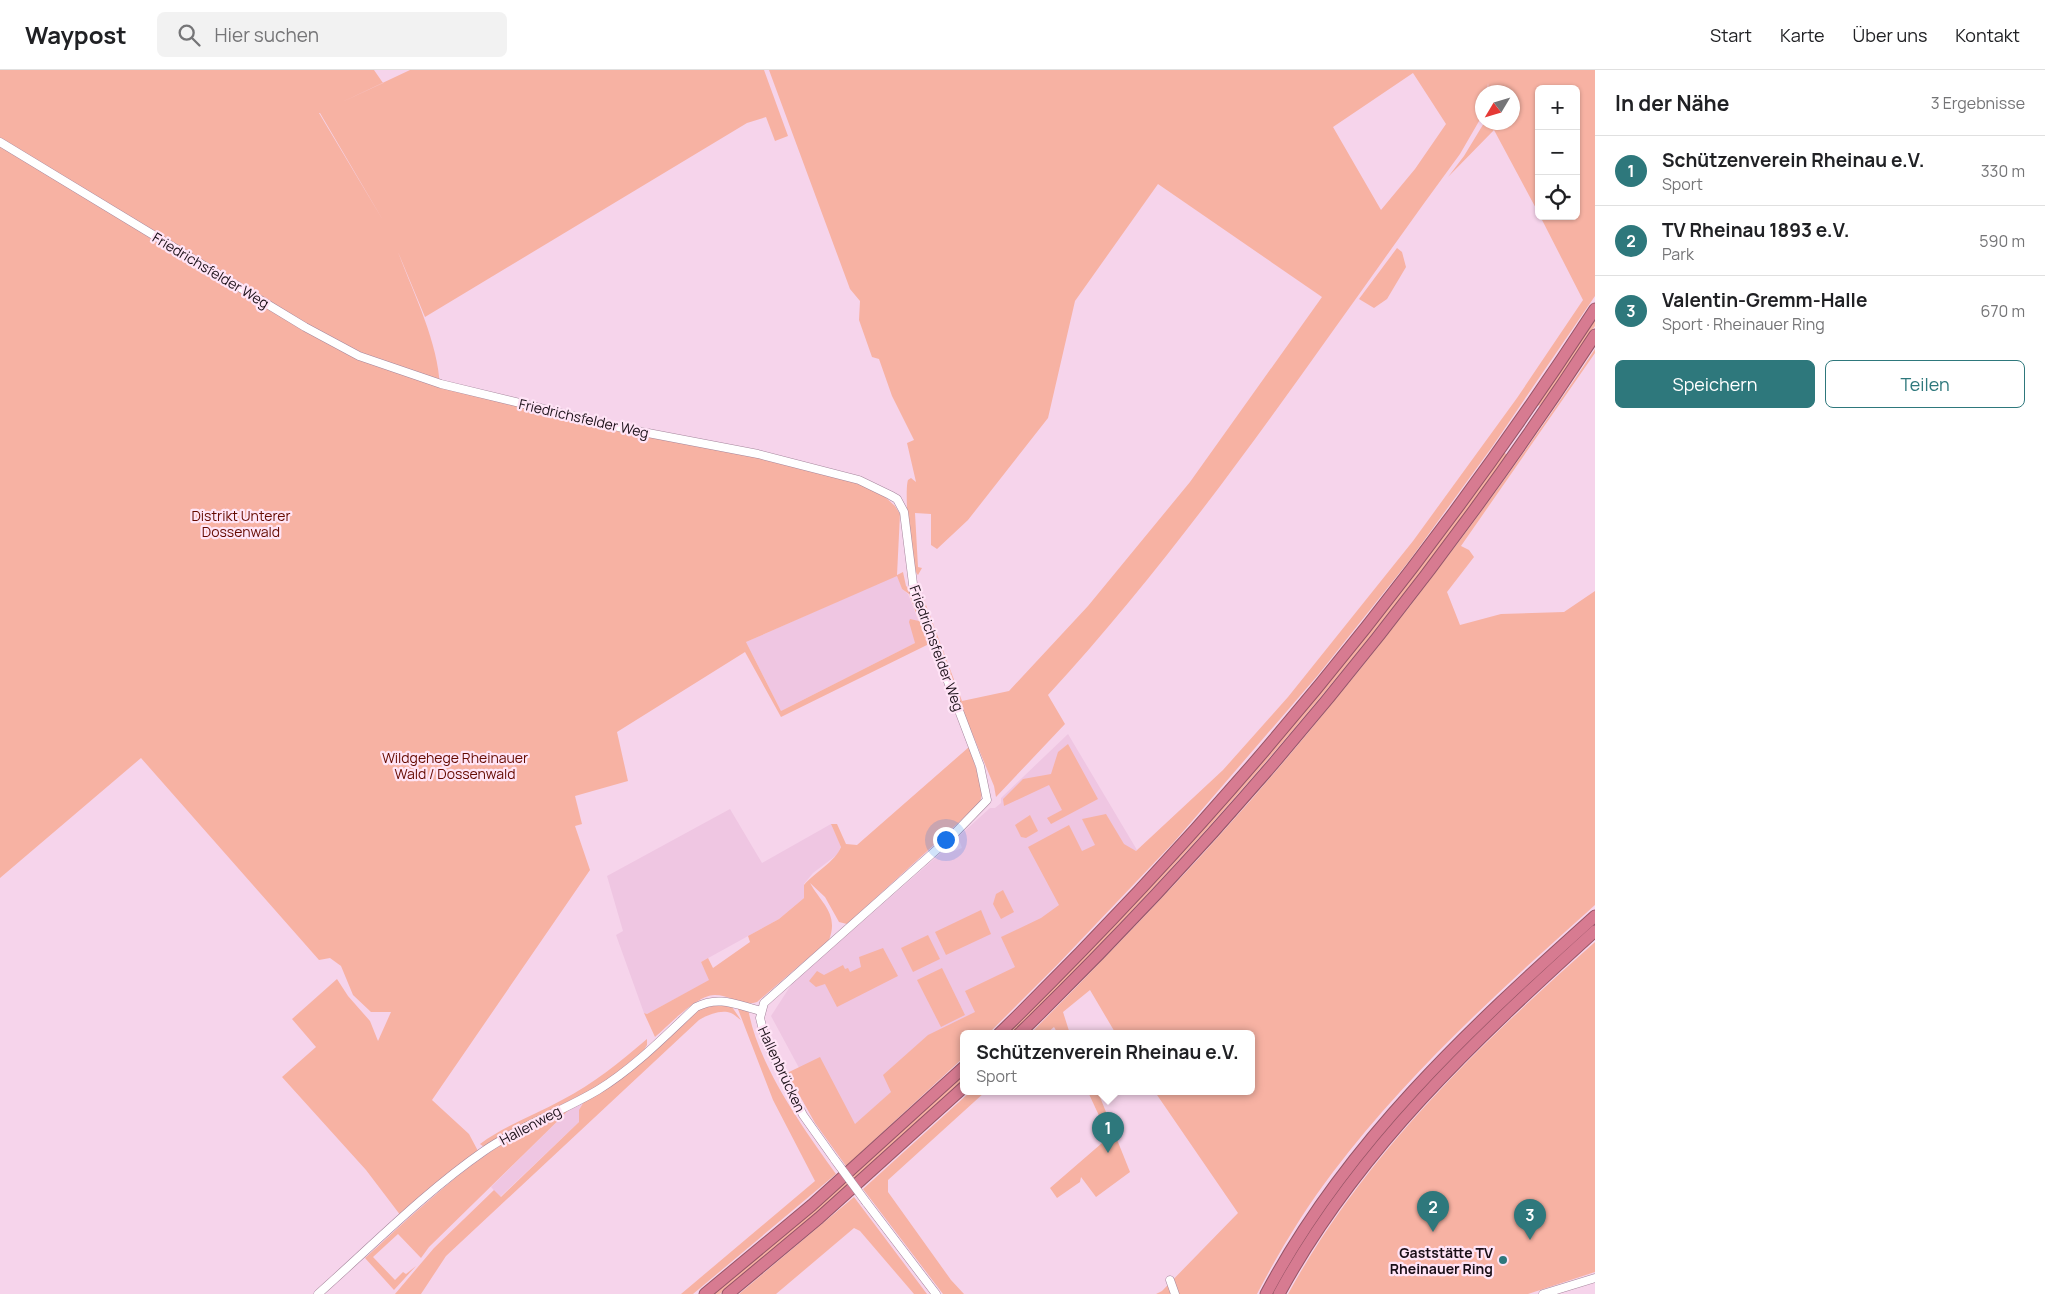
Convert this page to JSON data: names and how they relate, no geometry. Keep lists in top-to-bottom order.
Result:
{
  "streets": {
    "street": ["Friedrichsfelder Weg", "Hallenbrücken", "Hallenweg"]
  },
  "crossings": [
    ["Friedrichsfelder Weg", "Hallenbrücken"],
    ["Hallenbrücken", "Hallenweg"]
  ],
  "parks": ["Distrikt Unterer Dossenwald", "Wildgehege Rheinauer Wald / Dossenwald"],
  "places": ["Gaststätte TV Rheinauer Ring"],
  "north": "bottom left",
  "page": {
    "header": "Waypost",
    "search": "Hier suchen",
    "nav": [
      "Start",
      "Karte",
      "Über uns",
      "Kontakt"
    ],
    "heading": ["In der Nähe", "3 Ergebnisse"],
    "map_buttons": ["+", "−"],
    "list": [
      {
        "mark": "1",
        "name": "Schützenverein Rheinau e.V.",
        "note": "Sport",
        "value": "330 m"
      },
      {
        "mark": "2",
        "name": "TV Rheinau 1893 e.V.",
        "note": "Park",
        "value": "590 m"
      },
      {
        "mark": "3",
        "name": "Valentin-Gremm-Halle",
        "note": "Sport · Rheinauer Ring",
        "value": "670 m"
      }
    ],
    "buttons": ["Speichern", "Teilen"],
    "popup": ["Schützenverein Rheinau e.V.", "Sport"],
    "pins": ["1", "2", "3"]
  }
}
